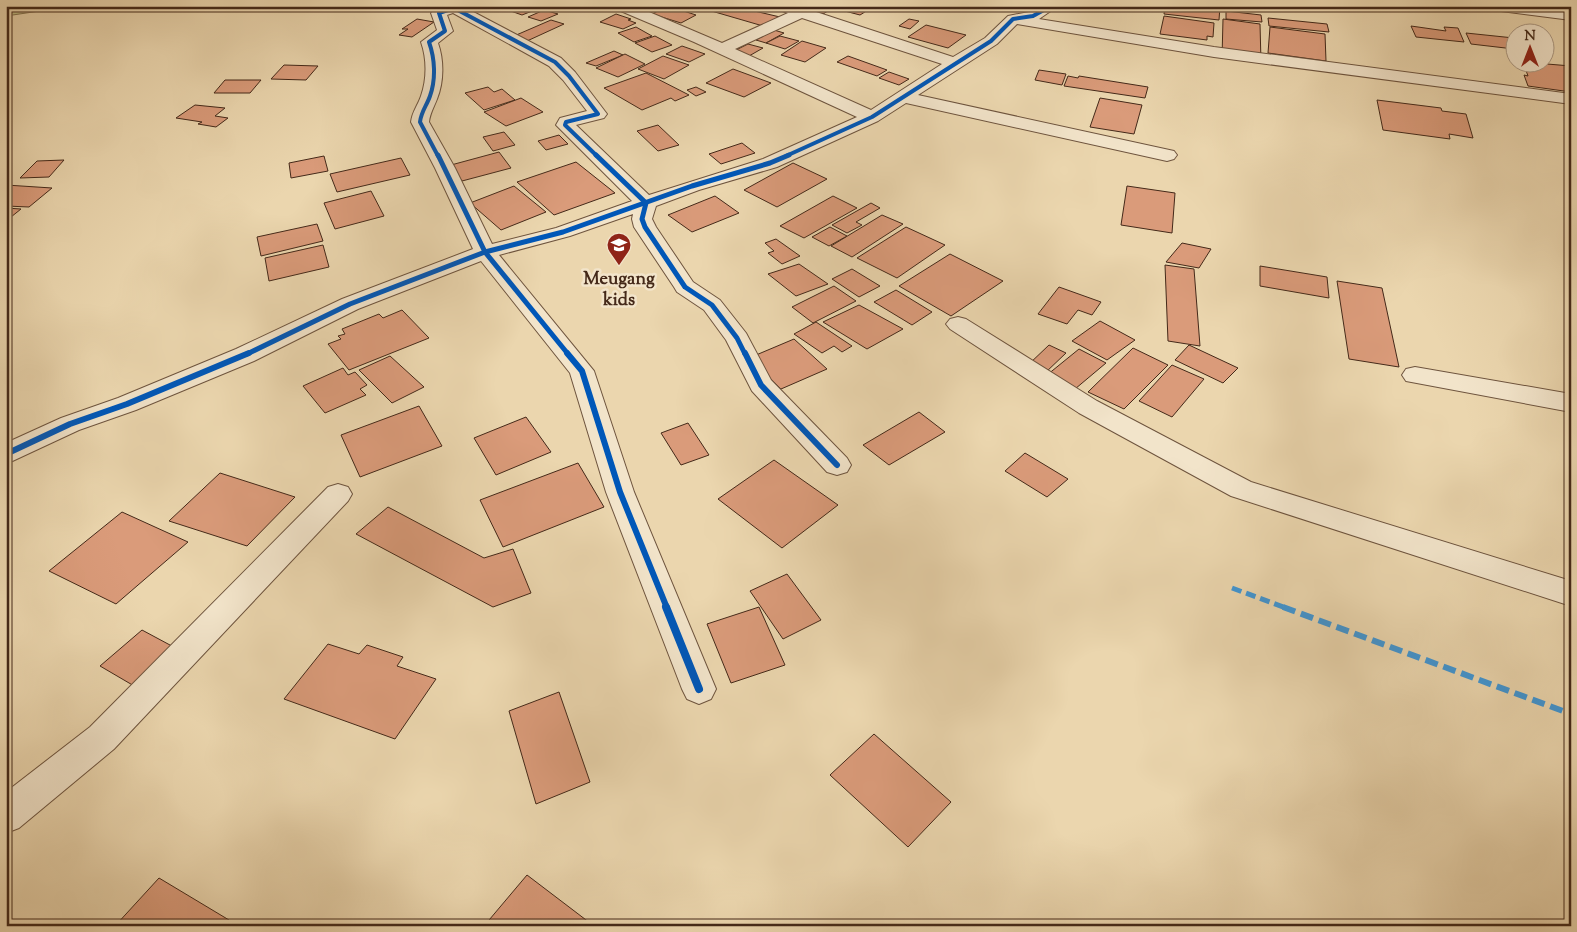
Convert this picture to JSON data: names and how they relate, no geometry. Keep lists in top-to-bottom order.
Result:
{
  "places": {
    "school or university": ["Meugang kids"]
  },
  "north": "top"
}
